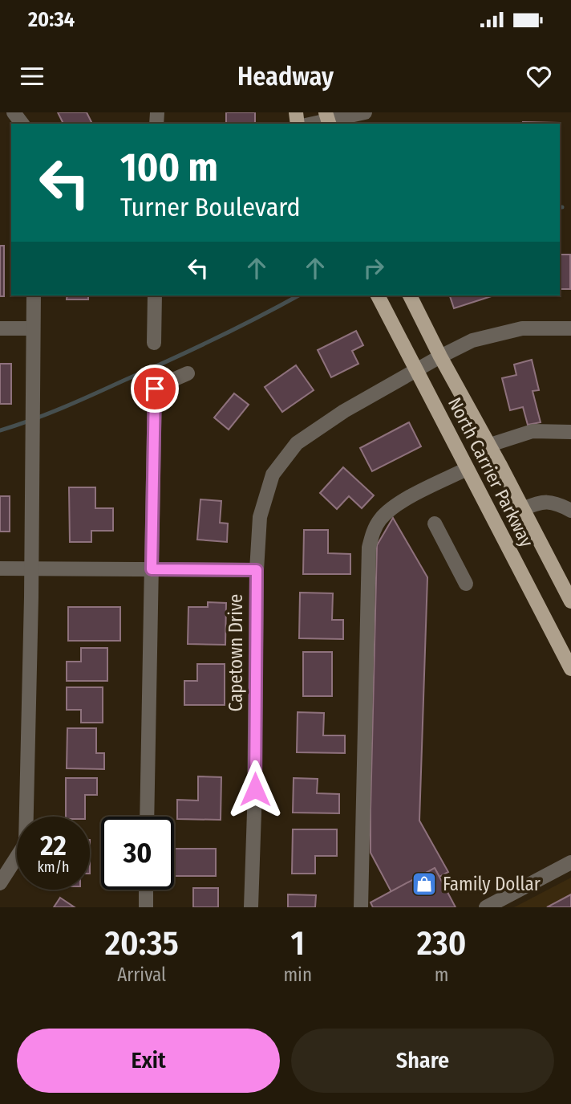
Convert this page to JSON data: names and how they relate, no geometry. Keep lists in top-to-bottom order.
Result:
{
  "streets": {
    "main road": ["North Carrier Parkway"],
    "street": ["Capetown Drive"]
  },
  "crossings": [
    ["North Carrier Parkway", "Capetown Drive"]
  ],
  "places": {
    "shop": ["Family Dollar"]
  },
  "page": {
    "status": "20:34",
    "header": "Headway",
    "turn": ["100 m", "Turner Boulevard"],
    "speed": "22 km/h",
    "limit": "30",
    "eta": [
      "20:35",
      "Arrival",
      "1",
      "min",
      "230",
      "m"
    ],
    "buttons": ["Exit", "Share"]
  }
}
